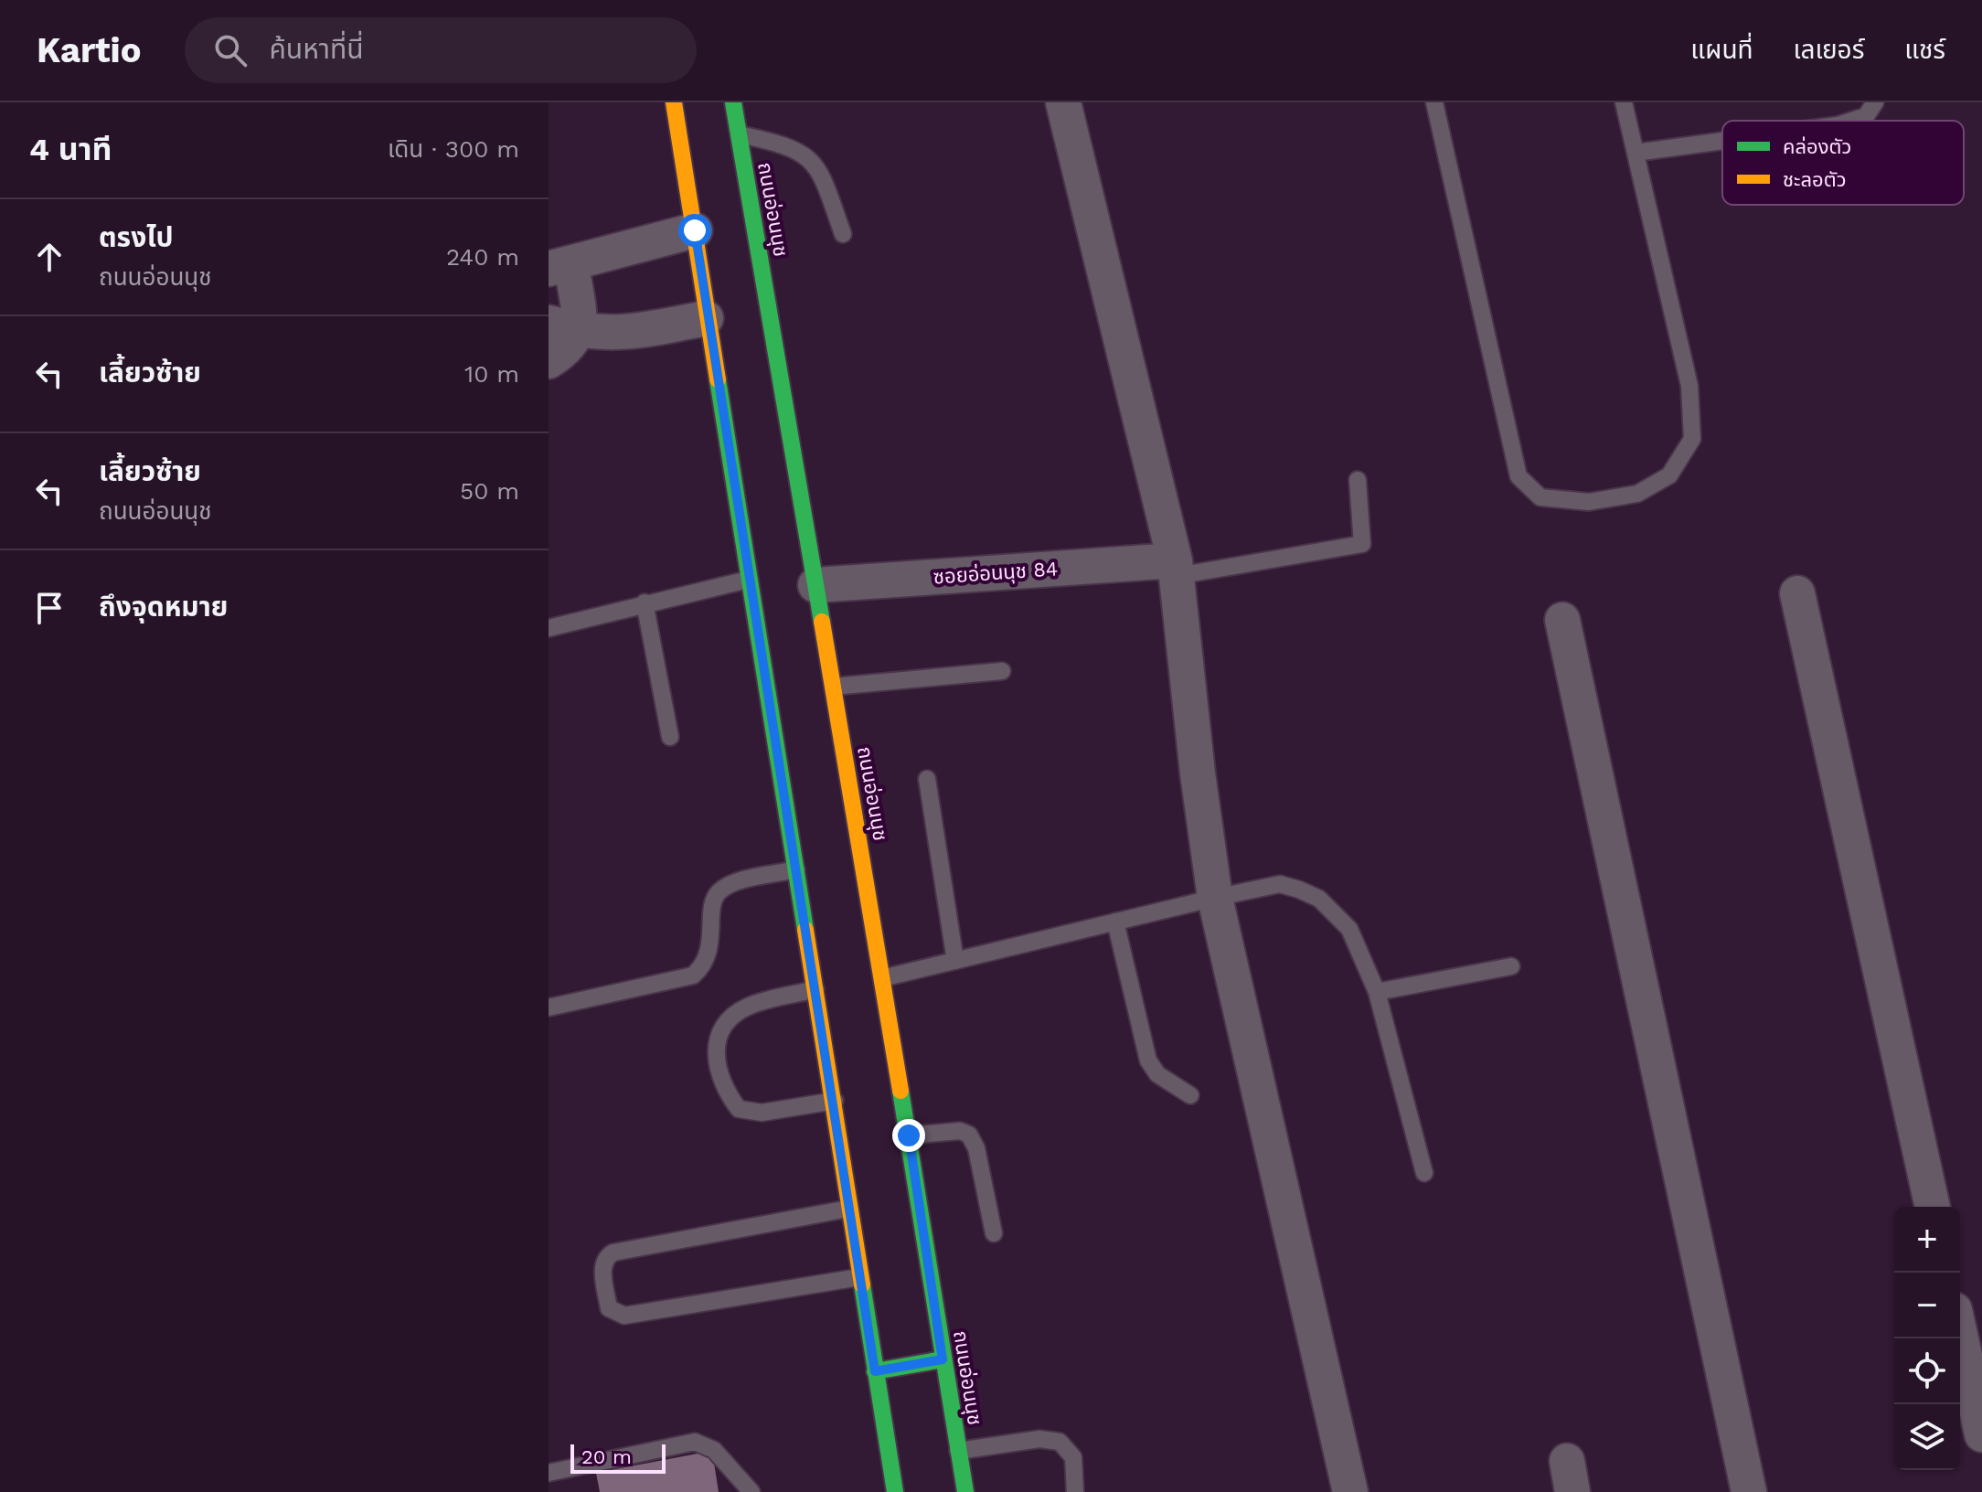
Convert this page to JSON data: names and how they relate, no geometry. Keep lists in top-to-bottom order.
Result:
{
  "streets": {
    "main road": ["ถนนอ่อนนุช"],
    "street": ["ซอยอ่อนนุช 84"]
  },
  "crossings": [
    ["ถนนอ่อนนุช", "ซอยอ่อนนุช 84"]
  ],
  "legend": ["คล่องตัว", "ชะลอตัว"],
  "scale_bar": "20 m",
  "page": {
    "header": "Kartio",
    "search": "ค้นหาที่นี่",
    "nav": ["แผนที่", "เลเยอร์", "แชร์"],
    "heading": ["4 นาที", "เดิน · 300 m"],
    "list": [
      ["ตรงไป", "ถนนอ่อนนุช", "240 m"],
      ["เลี้ยวซ้าย", "10 m"],
      ["เลี้ยวซ้าย", "ถนนอ่อนนุช", "50 m"],
      "ถึงจุดหมาย"
    ],
    "map_buttons": ["+", "−"],
    "scale": "20 m"
  }
}
